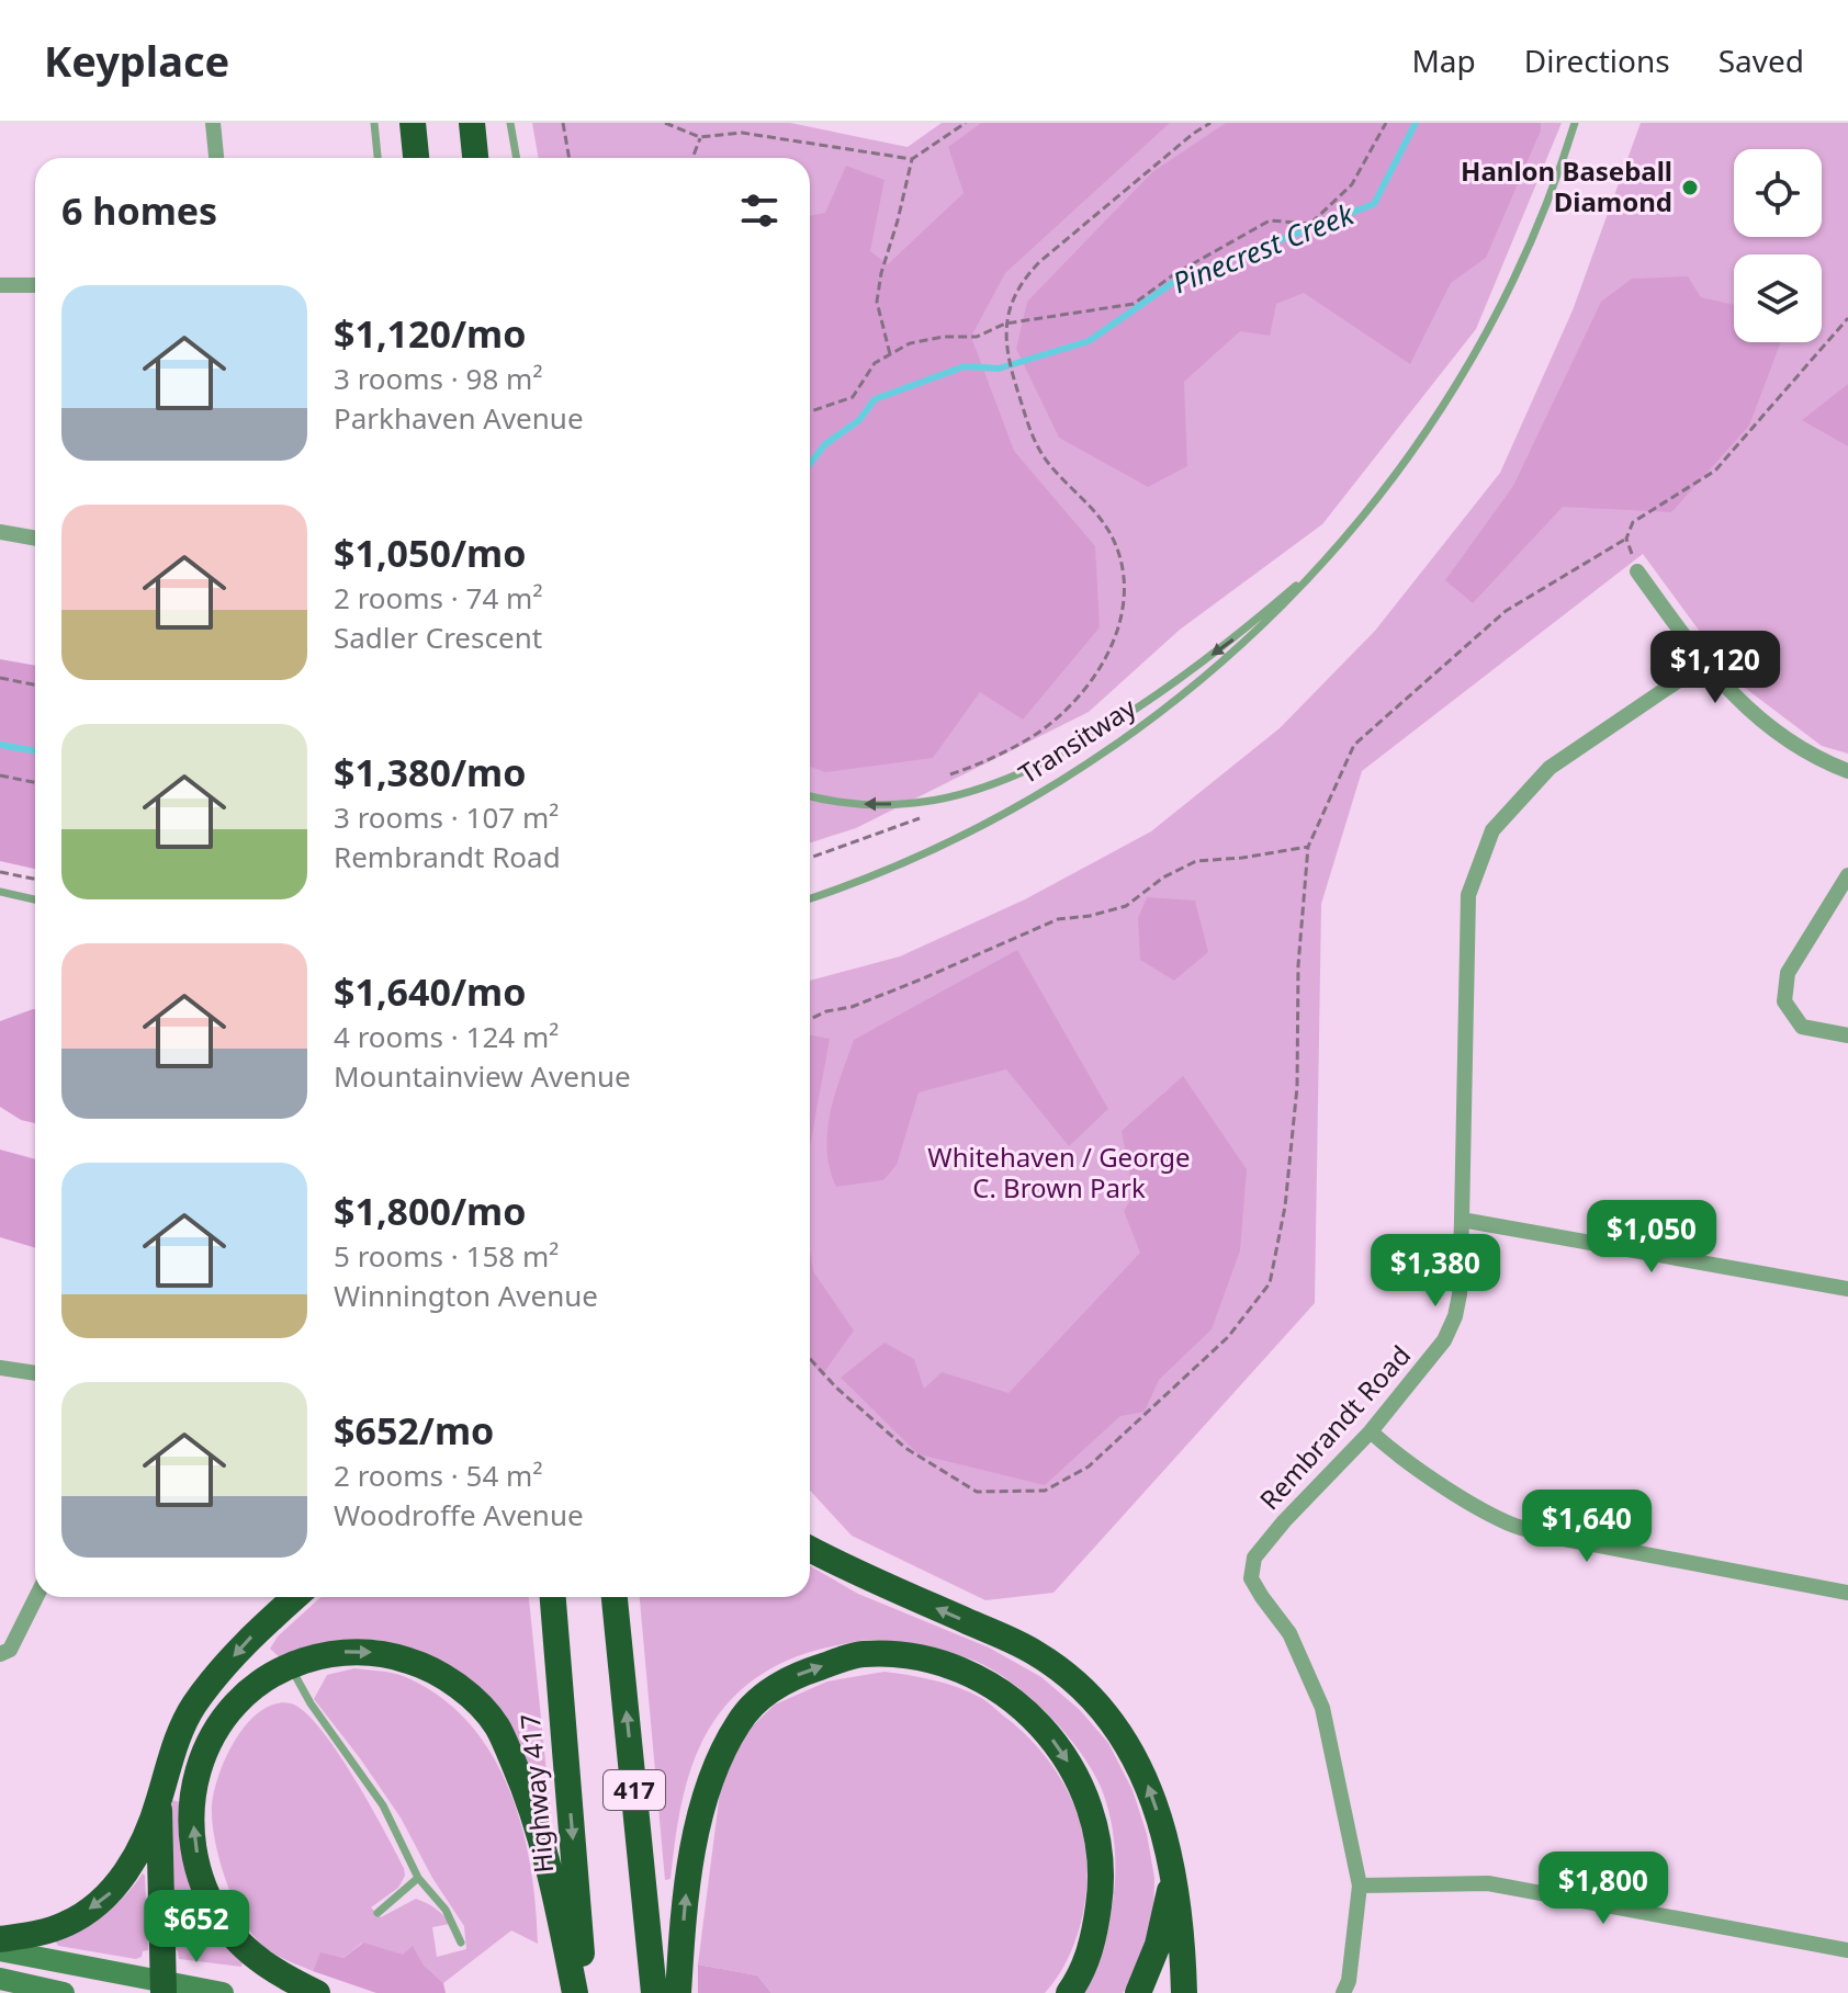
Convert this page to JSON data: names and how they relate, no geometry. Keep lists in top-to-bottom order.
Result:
{
  "streets": {
    "highway": ["417", "Highway 417"],
    "street": ["Rembrandt Road"],
    "lane": ["Transitway"]
  },
  "water": ["Pinecrest Creek"],
  "parks": ["Whitehaven / George C. Brown Park"],
  "places": ["Hanlon Baseball Diamond"],
  "page": {
    "header": "Keyplace",
    "nav": ["Map", "Directions", "Saved"],
    "heading": "6 homes",
    "list": [
      {
        "name": "$1,120/mo",
        "note": "3 rooms · 98 m² · Parkhaven Avenue"
      },
      {
        "name": "$1,050/mo",
        "note": "2 rooms · 74 m² · Sadler Crescent"
      },
      {
        "name": "$1,380/mo",
        "note": "3 rooms · 107 m² · Rembrandt Road"
      },
      {
        "name": "$1,640/mo",
        "note": "4 rooms · 124 m² · Mountainview Avenue"
      },
      {
        "name": "$1,800/mo",
        "note": "5 rooms · 158 m² · Winnington Avenue"
      },
      {
        "name": "$652/mo",
        "note": "2 rooms · 54 m² · Woodroffe Avenue"
      }
    ],
    "price": [
      "$1,120",
      "$1,050",
      "$1,380",
      "$1,640",
      "$1,800",
      "$652"
    ]
  }
}
